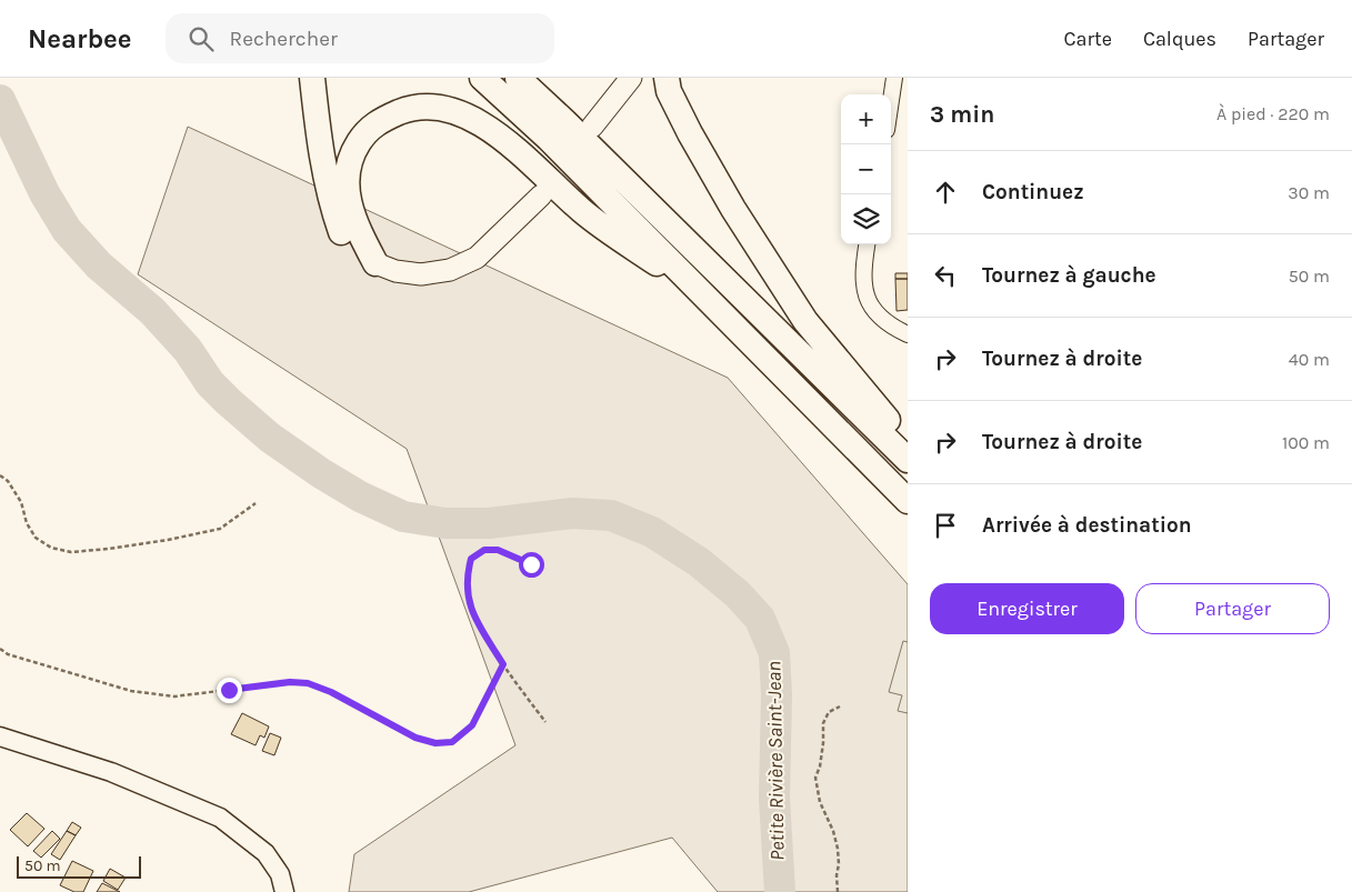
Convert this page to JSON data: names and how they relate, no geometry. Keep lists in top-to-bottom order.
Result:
{
  "water": ["Petite Rivière Saint-Jean"],
  "scale_bar": "50 m",
  "page": {
    "header": "Nearbee",
    "search": "Rechercher",
    "nav": ["Carte", "Calques", "Partager"],
    "heading": ["3 min", "À pied · 220 m"],
    "map_buttons": ["+", "−"],
    "list": [
      ["Continuez", "30 m"],
      ["Tournez à gauche", "50 m"],
      ["Tournez à droite", "40 m"],
      ["Tournez à droite", "100 m"],
      "Arrivée à destination"
    ],
    "buttons": ["Enregistrer", "Partager"],
    "scale": "50 m"
  }
}
